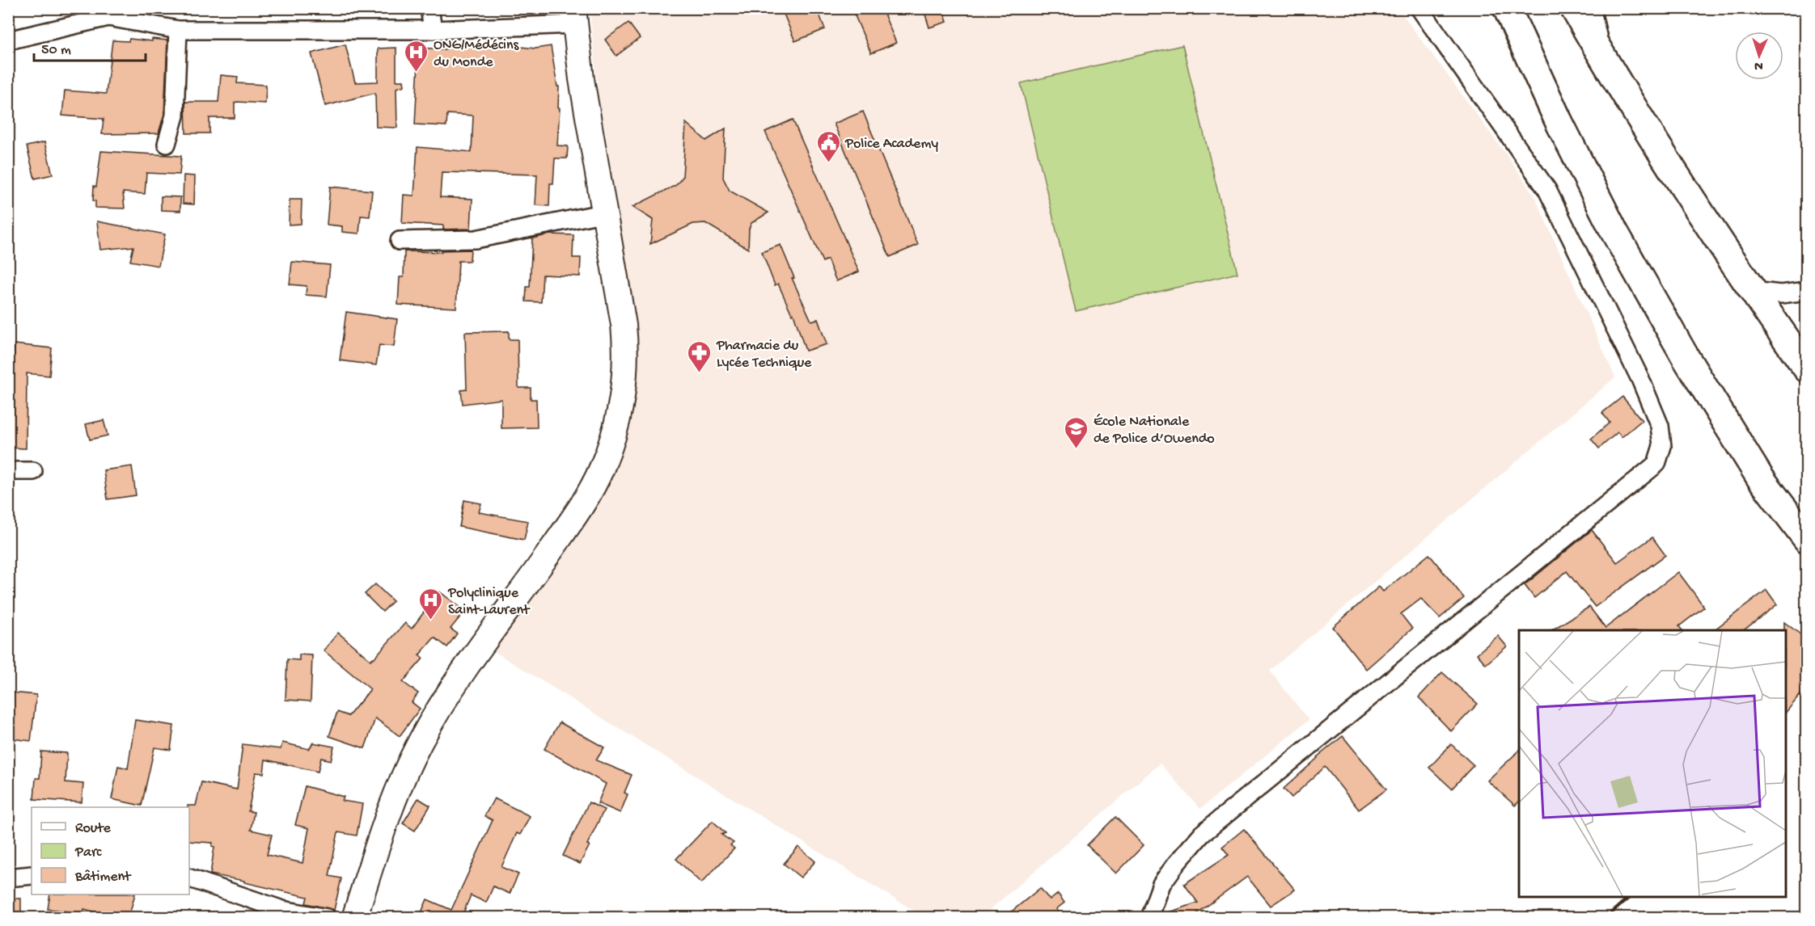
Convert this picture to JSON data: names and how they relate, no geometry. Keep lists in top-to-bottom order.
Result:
{
  "places": {
    "hospital": ["ONG/Médécins du Monde", "Polyclinique Saint-Laurent"],
    "public building": ["Police Academy"],
    "pharmacy": ["Pharmacie du Lycée Technique"],
    "school or university": ["École Nationale de Police d’Owendo"]
  },
  "legend": ["Route", "Parc", "Bâtiment"],
  "scale_bar": "50 m",
  "north": "bottom"
}
